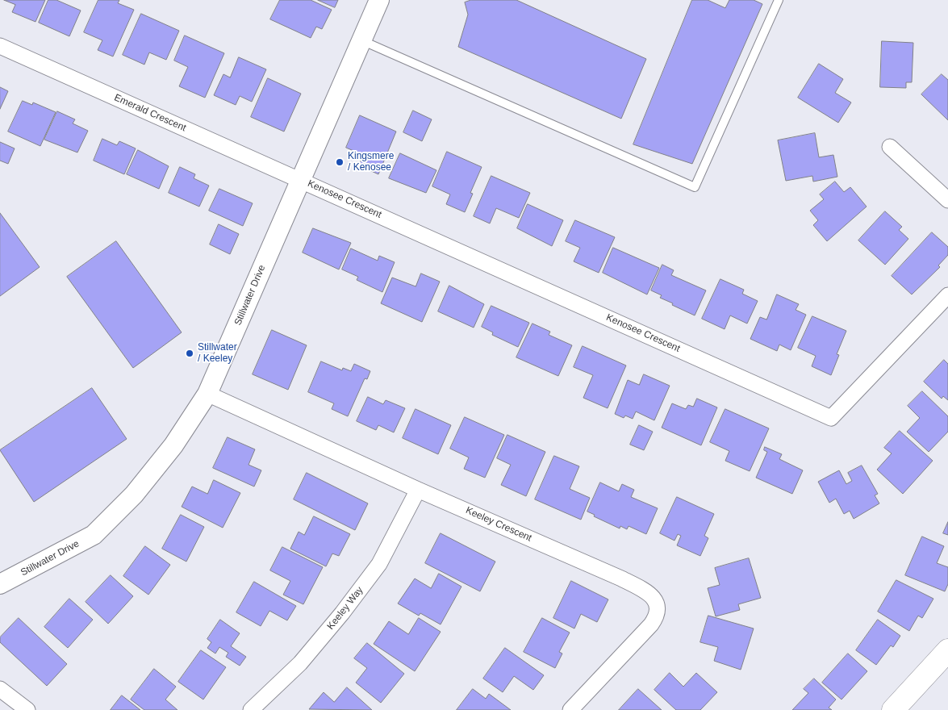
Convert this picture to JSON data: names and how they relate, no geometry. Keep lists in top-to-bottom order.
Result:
{
  "streets": {
    "street": [
      "Emerald Crescent",
      "Kenosee Crescent",
      "Stillwater Drive",
      "Keeley Crescent",
      "Keeley Way"
    ]
  },
  "crossings": [
    ["Emerald Crescent", "Kenosee Crescent"],
    ["Emerald Crescent", "Stillwater Drive"],
    ["Kenosee Crescent", "Stillwater Drive"],
    ["Stillwater Drive", "Keeley Crescent"],
    ["Keeley Crescent", "Keeley Way"]
  ],
  "places": ["Kingsmere / Kenosee", "Stillwater / Keeley"]
}
